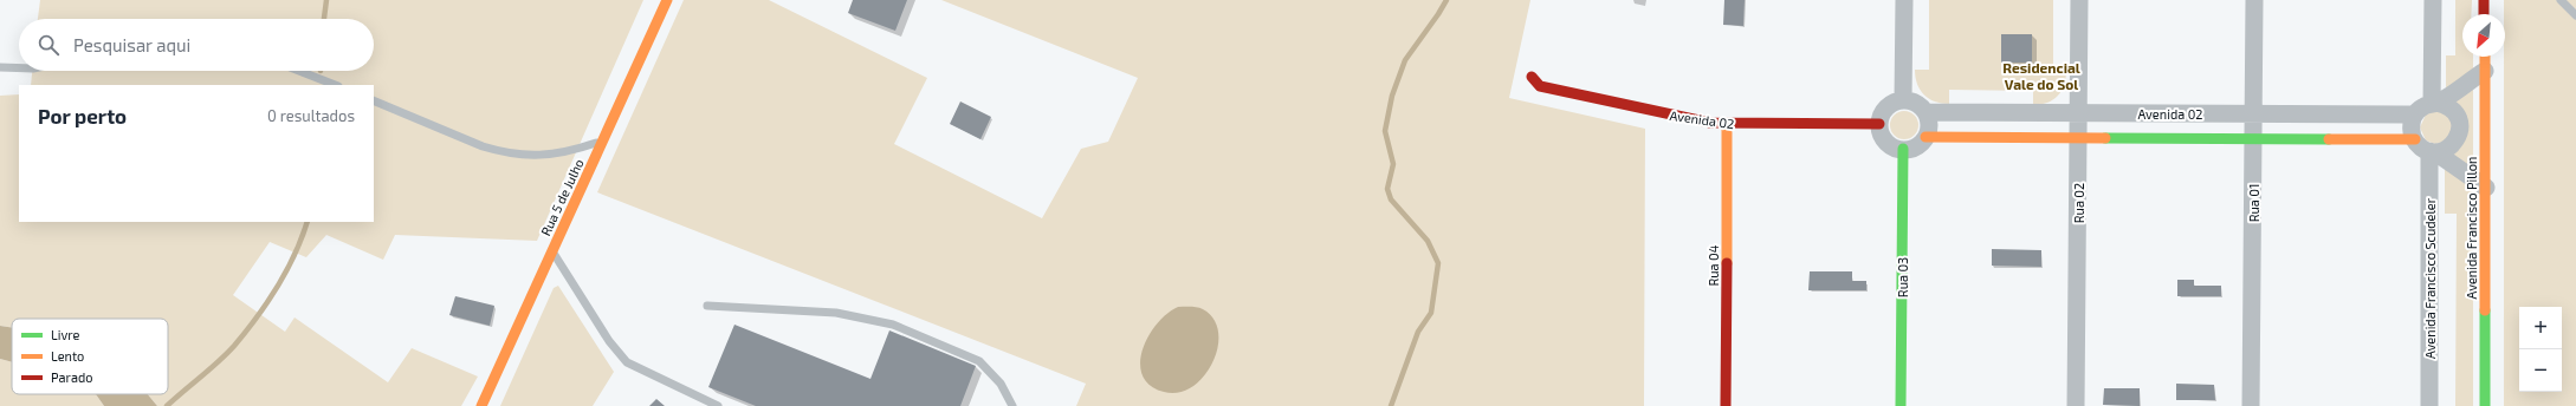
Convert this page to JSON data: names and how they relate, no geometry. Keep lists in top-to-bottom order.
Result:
{
  "streets": {
    "street": [
      "Avenida 02",
      "Rua 5 de Julho",
      "Rua 02",
      "Rua 01",
      "Avenida Francisco Pillon",
      "Rua 04",
      "Rua 03",
      "Avenida Francisco Scudeler"
    ]
  },
  "crossings": [
    ["Avenida 02", "Rua 02"],
    ["Avenida 02", "Rua 01"],
    ["Avenida 02", "Rua 04"],
    ["Avenida 02", "Rua 03"],
    ["Avenida 02", "Avenida Francisco Scudeler"]
  ],
  "districts": ["Residencial Vale do Sol"],
  "legend": ["Livre", "Lento", "Parado"],
  "north": "bottom left",
  "page": {
    "search": "Pesquisar aqui",
    "heading": ["Por perto", "0 resultados"],
    "map_buttons": ["+", "−"]
  }
}
